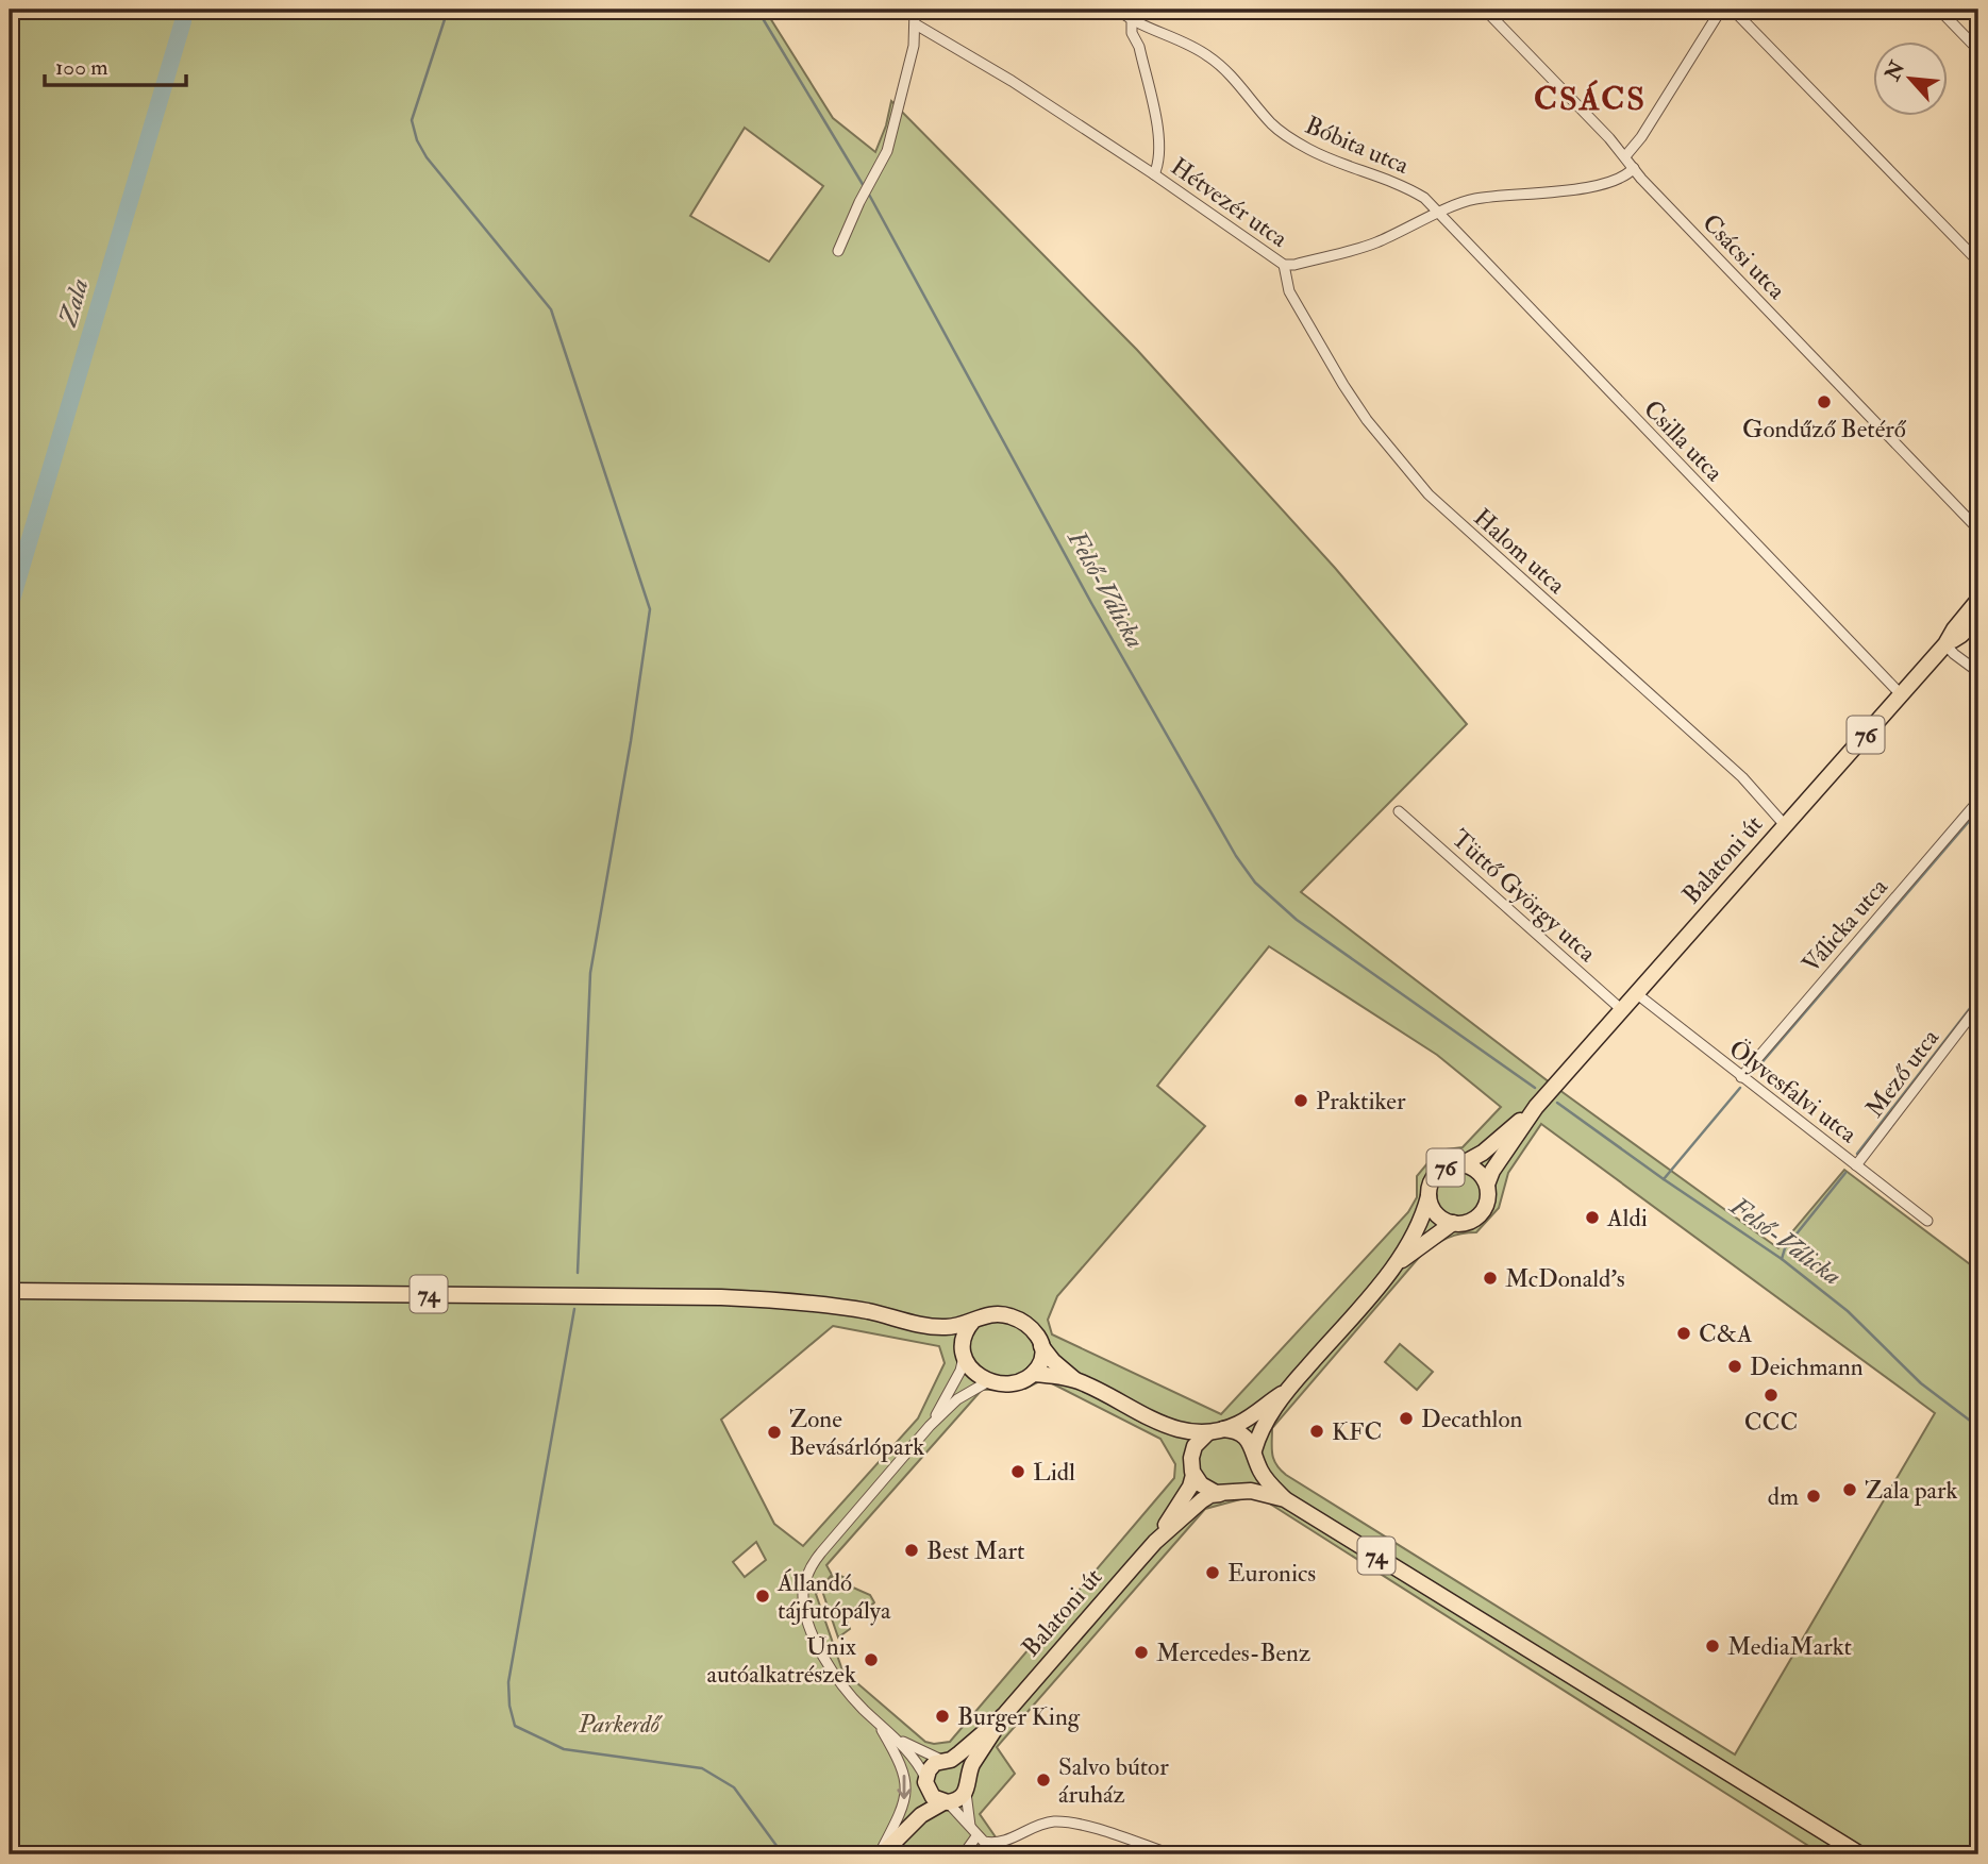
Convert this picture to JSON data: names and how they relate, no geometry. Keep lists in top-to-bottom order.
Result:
{
  "streets": {
    "main road": ["76", "Balatoni út", "74"],
    "street": [
      "Bóbita utca",
      "Hétvezér utca",
      "Csácsi utca",
      "Csilla utca",
      "Halom utca",
      "Tüttő György utca",
      "Válicka utca",
      "Mező utca",
      "Ölyvesfalvi utca"
    ]
  },
  "crossings": [
    ["Bóbita utca", "Hétvezér utca"],
    ["Bóbita utca", "Csilla utca"],
    ["Hétvezér utca", "Csácsi utca"],
    ["Hétvezér utca", "Csilla utca"],
    ["Hétvezér utca", "Halom utca"],
    ["Csilla utca", "Balatoni út"],
    ["Halom utca", "Balatoni út"],
    ["76", "Balatoni út"],
    ["76", "74"],
    ["Balatoni út", "Tüttő György utca"],
    ["Balatoni út", "Ölyvesfalvi utca"],
    ["Balatoni út", "74"],
    ["Válicka utca", "Ölyvesfalvi utca"],
    ["Mező utca", "Ölyvesfalvi utca"]
  ],
  "districts": ["CSÁCS"],
  "water": ["Zala", "Felső-Válicka"],
  "parks": ["Parkerdő"],
  "places": [
    "Gondűző Betérő",
    "Praktiker",
    "Aldi",
    "McDonald's",
    "C&A",
    "Deichmann",
    "CCC",
    "Decathlon",
    "KFC",
    "Zone Bevásárlópark",
    "Lidl",
    "Zala park",
    "dm",
    "Best Mart",
    "Euronics",
    "Állandó tájfutópálya",
    "MediaMarkt",
    "Mercedes-Benz",
    "Unix autóalkatrészek",
    "Burger King",
    "Salvo bútor áruház"
  ],
  "scale_bar": "100 m",
  "north": "top left"
}
